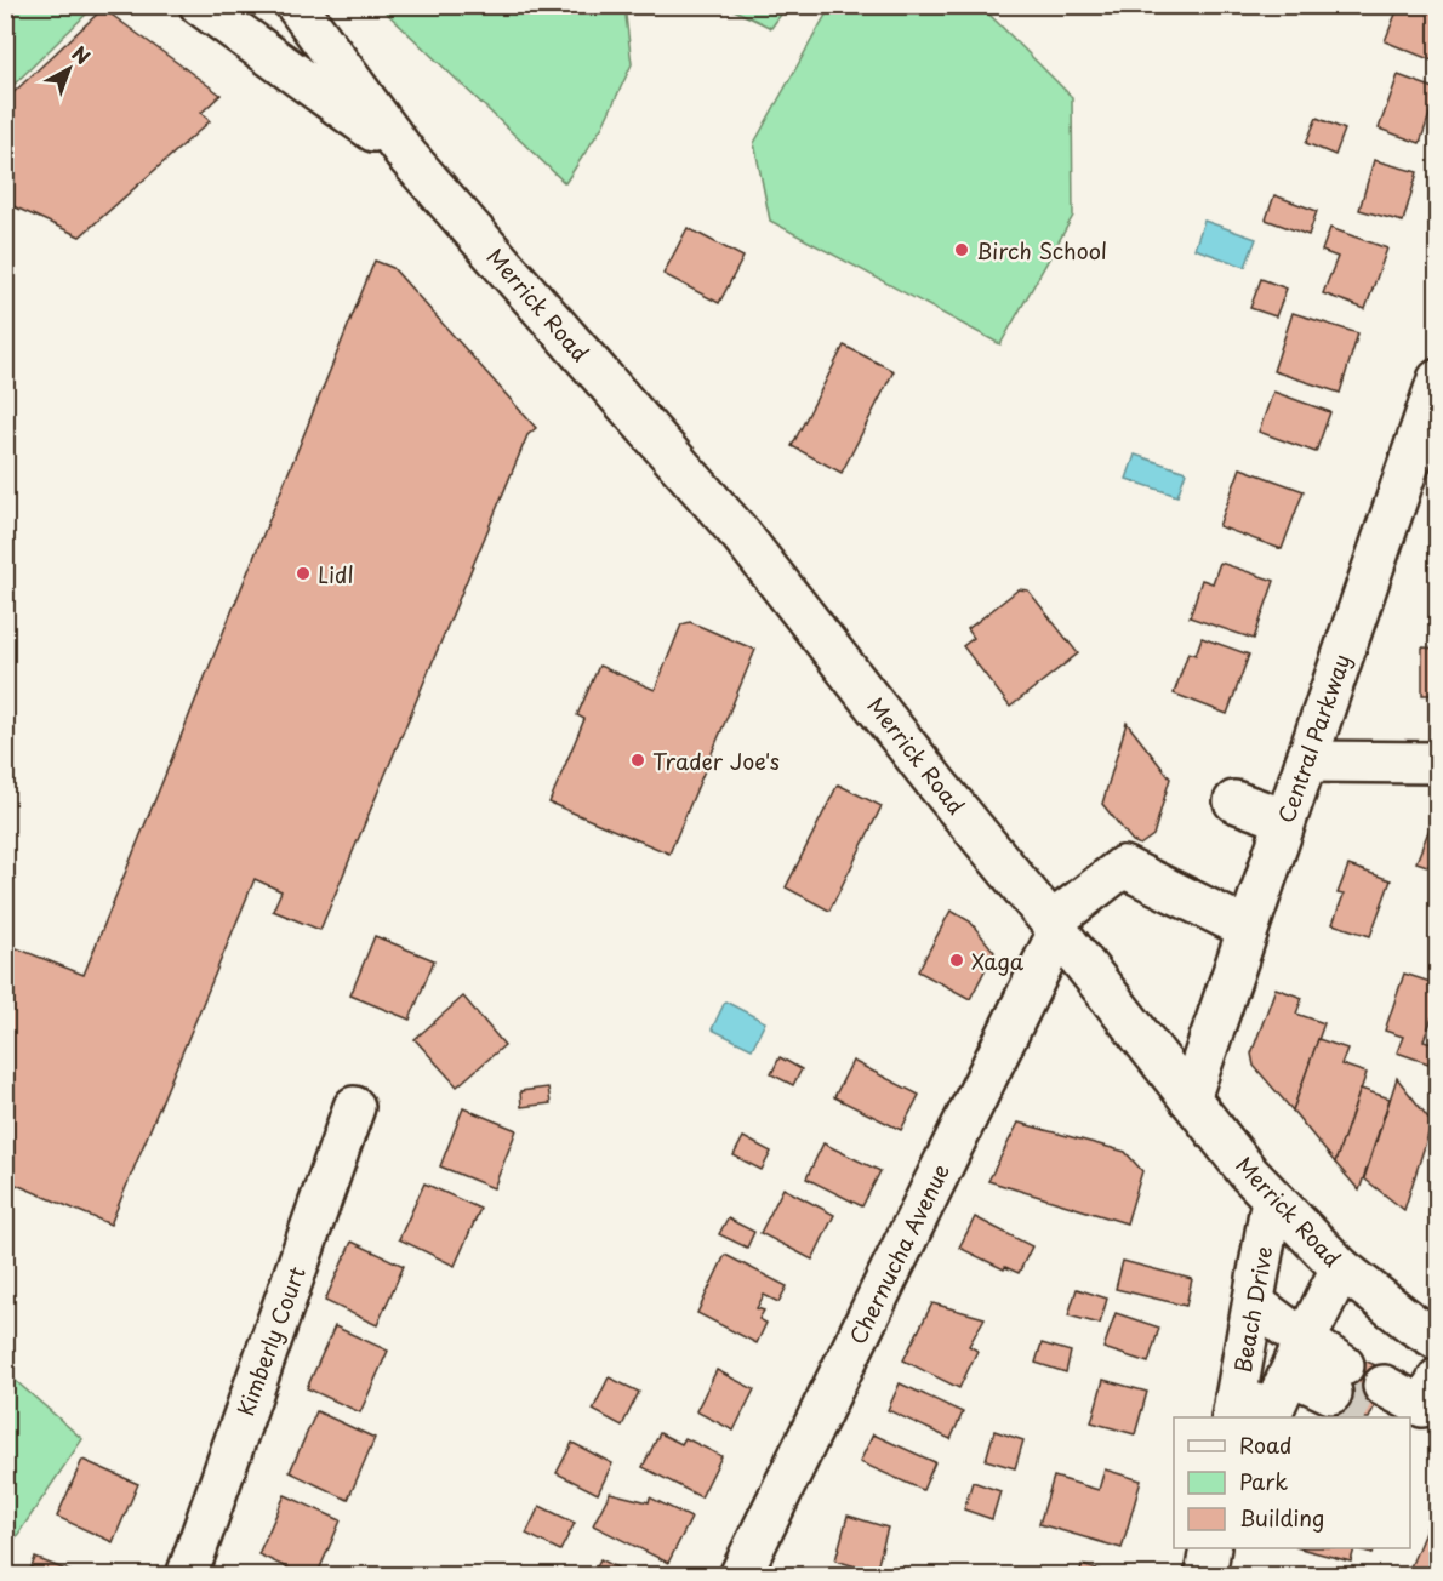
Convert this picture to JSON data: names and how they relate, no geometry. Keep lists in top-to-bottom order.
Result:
{
  "streets": {
    "street": [
      "Merrick Road",
      "Central Parkway",
      "Chernucha Avenue",
      "Beach Drive",
      "Kimberly Court"
    ]
  },
  "crossings": [
    ["Merrick Road", "Central Parkway"],
    ["Merrick Road", "Chernucha Avenue"],
    ["Merrick Road", "Beach Drive"]
  ],
  "places": [
    "Birch School",
    "Lidl",
    "Trader Joe's",
    "Xaga"
  ],
  "legend": ["Road", "Park", "Building"],
  "north": "top right"
}
